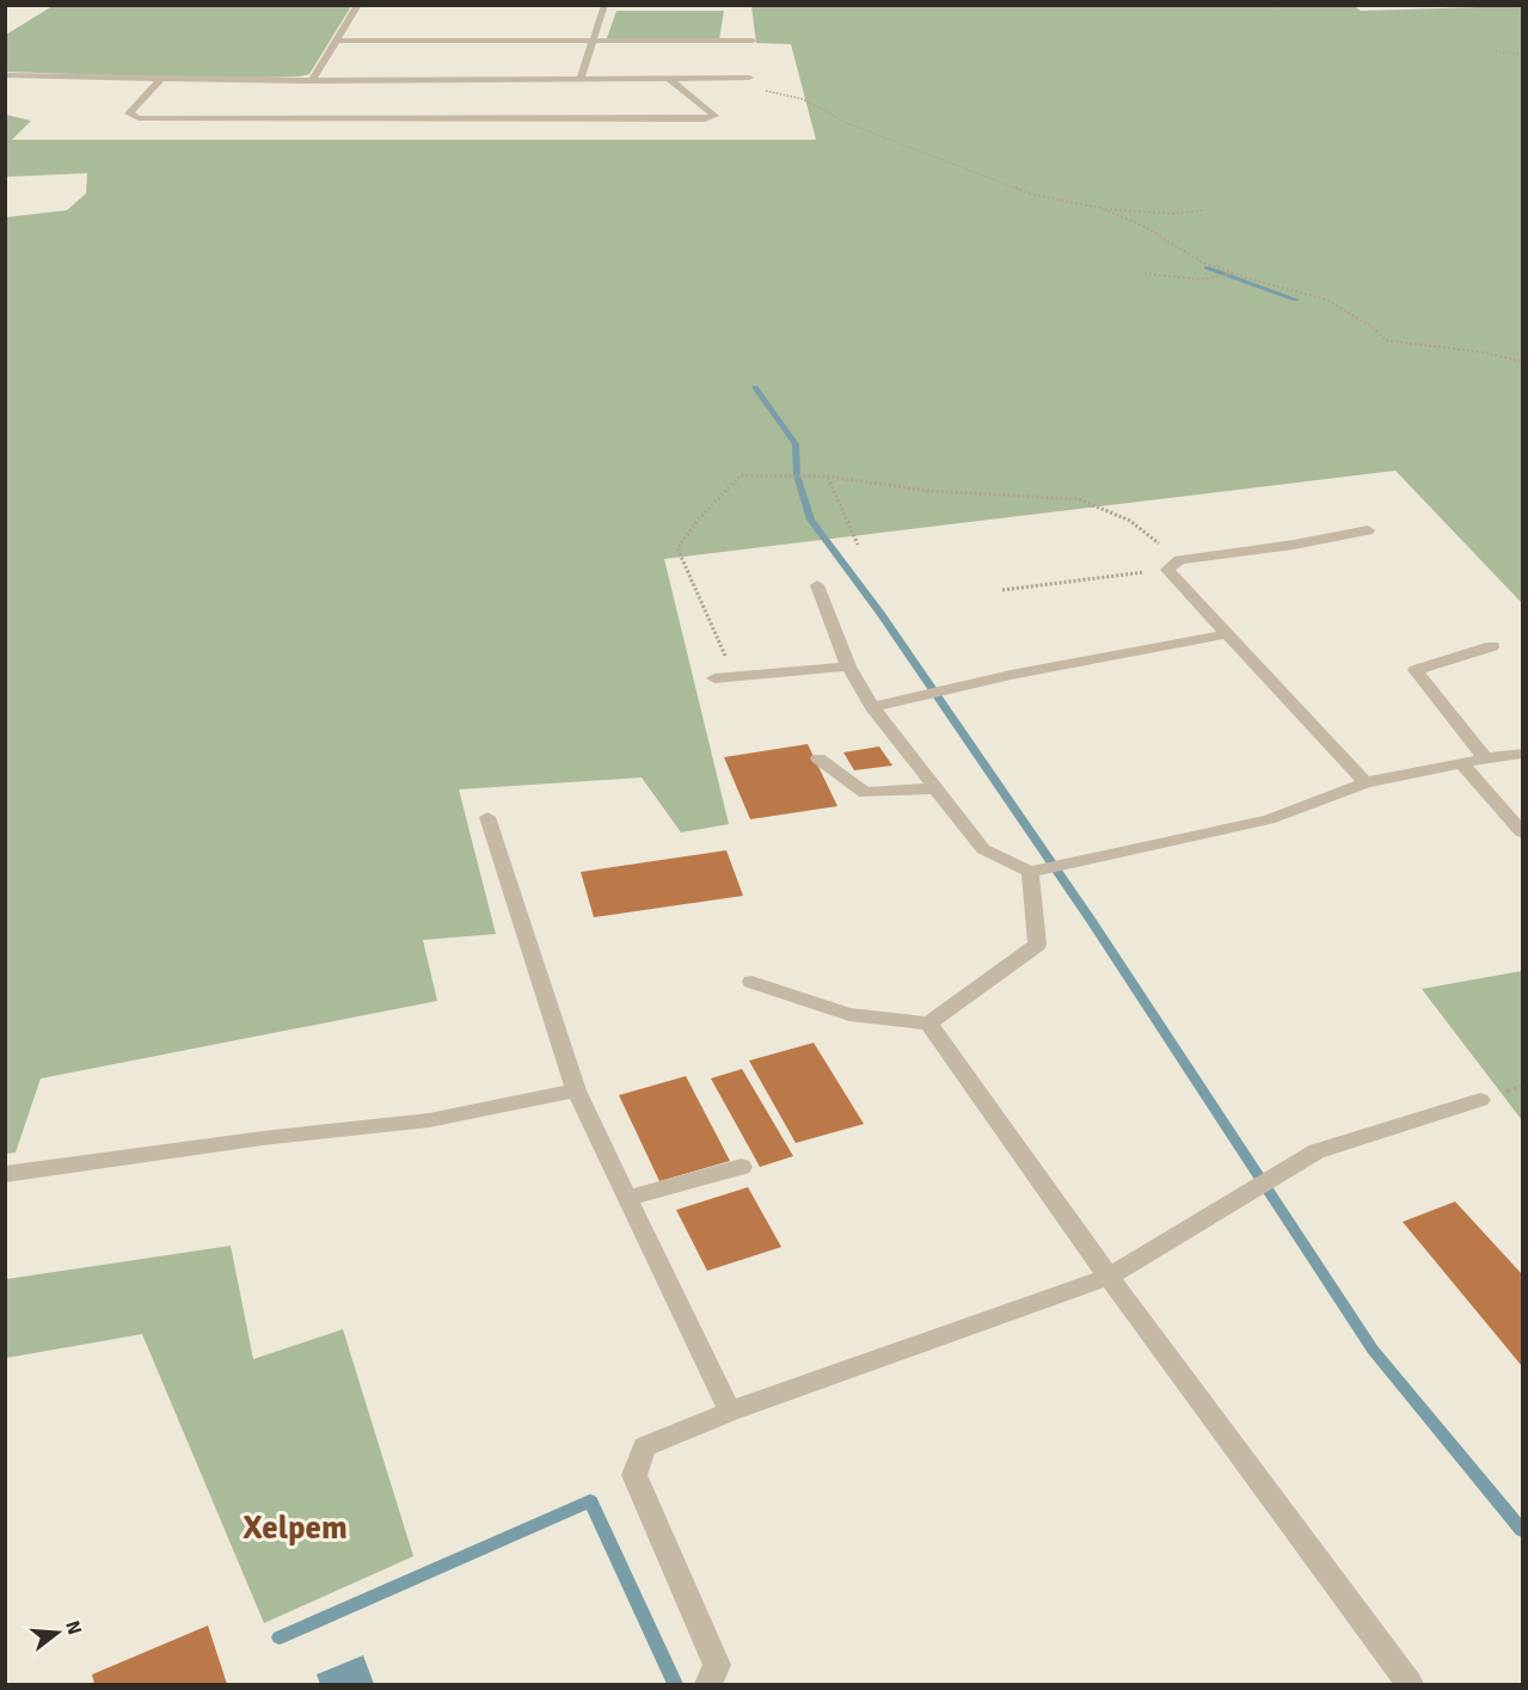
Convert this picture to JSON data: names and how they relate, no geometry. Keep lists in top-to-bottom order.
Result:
{
  "districts": ["Xelpem"],
  "north": "right"
}
